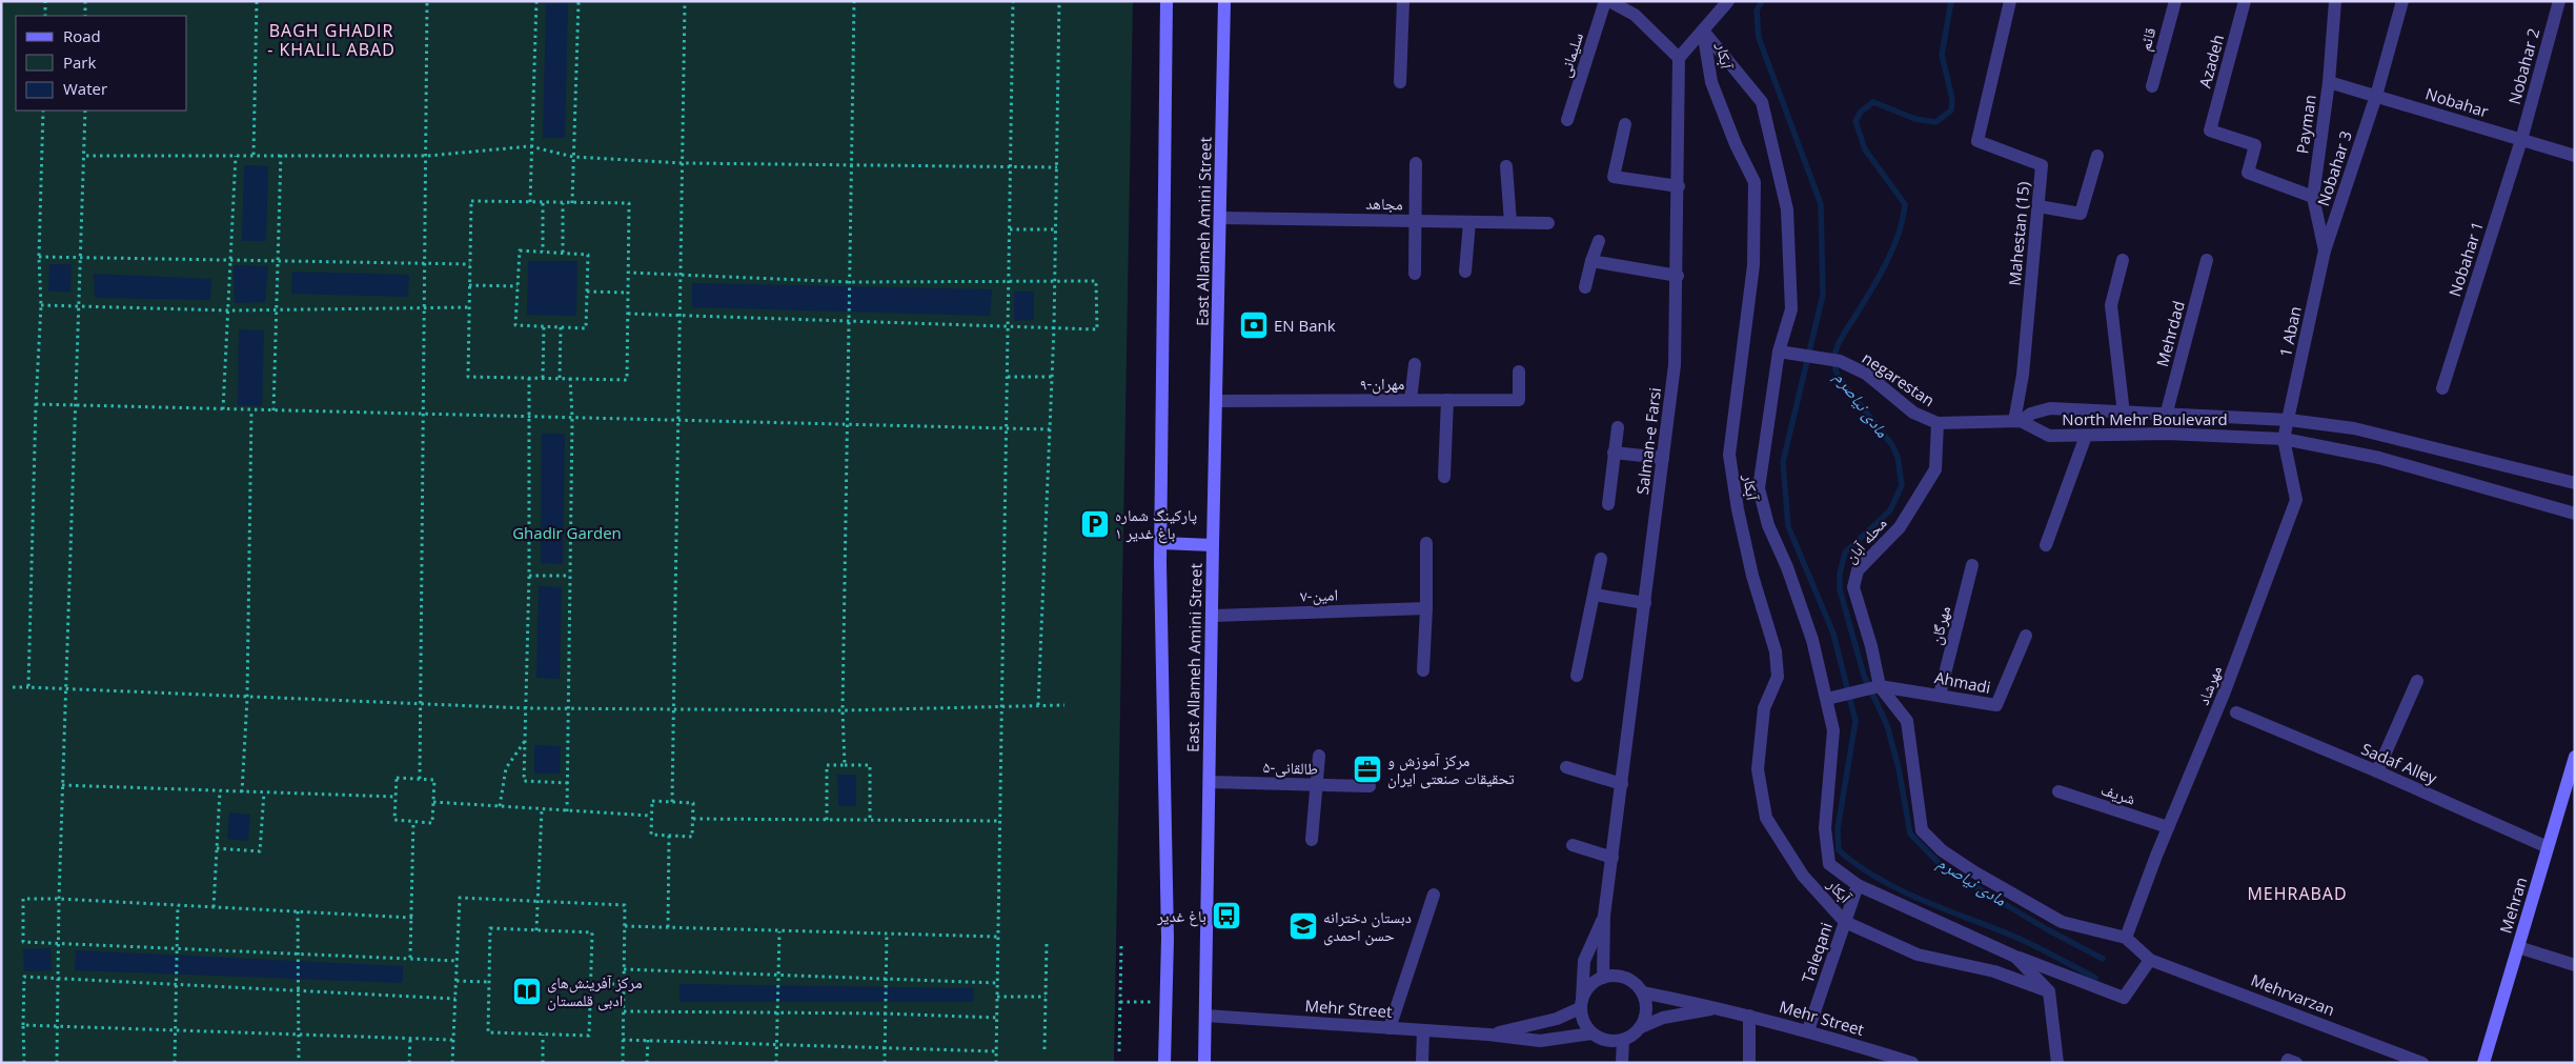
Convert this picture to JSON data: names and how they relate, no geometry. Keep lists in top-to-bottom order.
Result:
{
  "streets": {
    "main road": ["East Allameh Amini Street", "Mehran"],
    "street": [
      "قائم",
      "سلیمانی",
      "آبکار",
      "Azadeh",
      "Nobahar 2",
      "Nobahar",
      "Payman",
      "Nobahar 3",
      "مجاهد",
      "Mahestan (15)",
      "Nobahar 1",
      "1 Aban",
      "Mehrdad",
      "negarestan",
      "۹-مهران",
      "North Mehr Boulevard",
      "Salman-e Farsi",
      "محله آبان",
      "۷-امین",
      "مهرگان",
      "Ahmadi",
      "مهرشاد",
      "Sadaf Alley",
      "۵-طالقانی",
      "شریف",
      "Taleqani",
      "Mehrvarzan",
      "Mehr Street"
    ]
  },
  "crossings": [
    ["آبکار", "negarestan"],
    ["آبکار", "Taleqani"],
    ["Azadeh", "Payman"],
    ["Nobahar 2", "Nobahar"],
    ["Nobahar 2", "Nobahar 1"],
    ["Nobahar", "Payman"],
    ["Nobahar", "Nobahar 3"],
    ["Nobahar", "Nobahar 1"],
    ["Payman", "Nobahar 3"],
    ["Payman", "1 Aban"],
    ["Nobahar 3", "1 Aban"],
    ["مجاهد", "East Allameh Amini Street"],
    ["East Allameh Amini Street", "۹-مهران"],
    ["East Allameh Amini Street", "۷-امین"],
    ["East Allameh Amini Street", "۵-طالقانی"],
    ["East Allameh Amini Street", "Mehr Street"],
    ["Mahestan (15)", "North Mehr Boulevard"],
    ["1 Aban", "North Mehr Boulevard"],
    ["1 Aban", "مهرشاد"],
    ["Mehrdad", "North Mehr Boulevard"],
    ["negarestan", "محله آبان"],
    ["North Mehr Boulevard", "مهرشاد"],
    ["Salman-e Farsi", "Mehr Street"],
    ["محله آبان", "Ahmadi"],
    ["مهرگان", "Ahmadi"],
    ["مهرشاد", "شریف"],
    ["Sadaf Alley", "Mehran"],
    ["Taleqani", "Mehr Street"]
  ],
  "districts": ["BAGH GHADIR - KHALIL ABAD", "MEHRABAD"],
  "water": ["مادی نیاصرم"],
  "parks": ["Ghadir Garden"],
  "places": {
    "bank": ["EN Bank"],
    "parking": ["پارکینگ شماره ۱ باغ غدیر"],
    "office": ["مرکز آموزش و تحقیقات صنعتی ایران"],
    "bus stop": ["باغ غدیر"],
    "school or university": ["دبستان دخترانه حسن احمدی"],
    "library": ["مرکز آفرینش‌های ادبی قلمستان"]
  },
  "legend": ["Road", "Park", "Water"]
}
